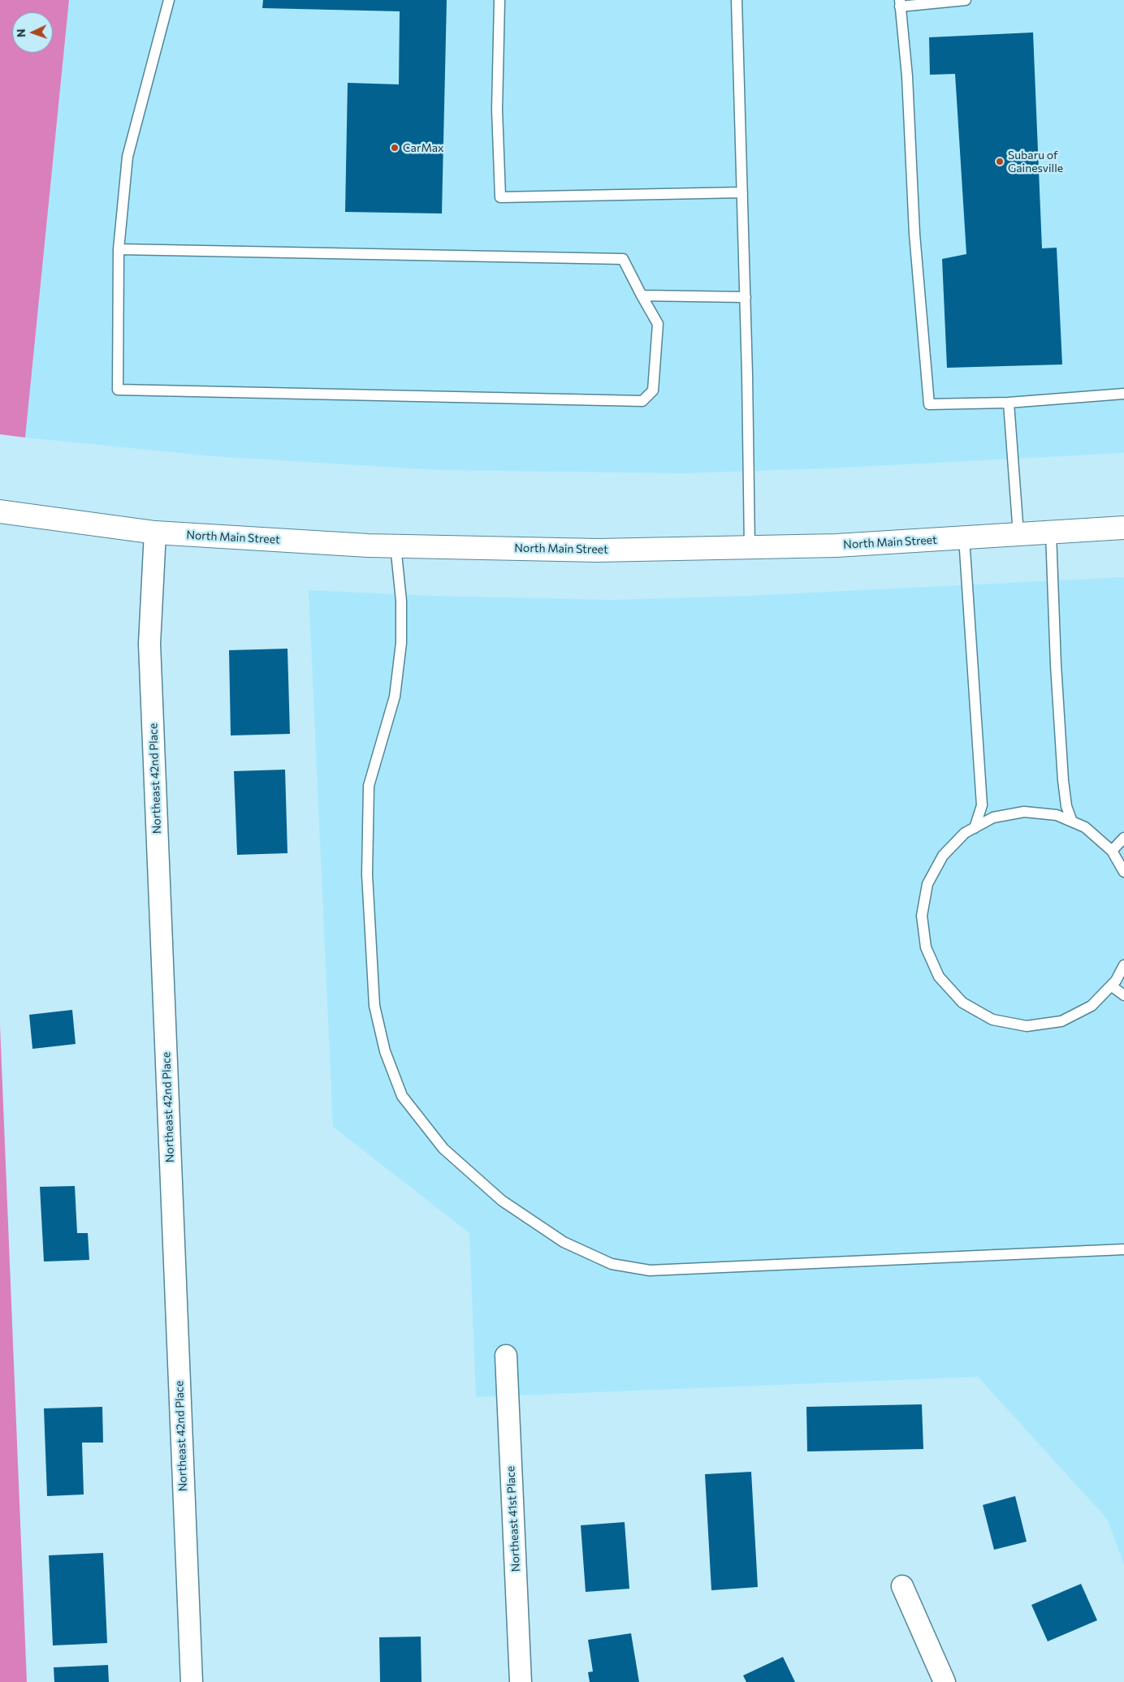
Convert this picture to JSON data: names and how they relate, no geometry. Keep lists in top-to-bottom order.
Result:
{
  "streets": {
    "street": ["North Main Street", "Northeast 42nd Place", "Northeast 41st Place"]
  },
  "crossings": [
    ["North Main Street", "Northeast 42nd Place"]
  ],
  "places": ["CarMax", "Subaru of Gainesville"],
  "north": "left"
}
